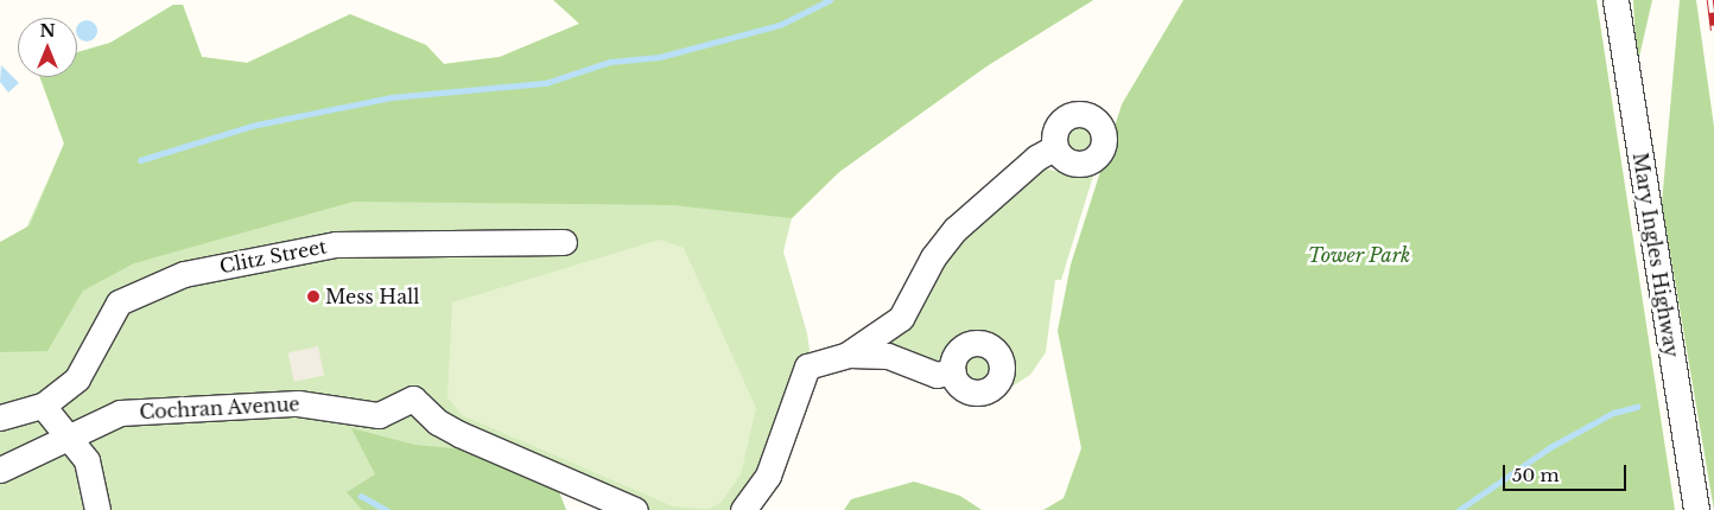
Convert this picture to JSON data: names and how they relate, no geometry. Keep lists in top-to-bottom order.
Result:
{
  "streets": {
    "street": ["Mary Ingles Highway", "Clitz Street", "Cochran Avenue"]
  },
  "parks": ["Tower Park"],
  "places": ["Mess Hall"],
  "scale_bar": "50 m",
  "north": "top"
}
